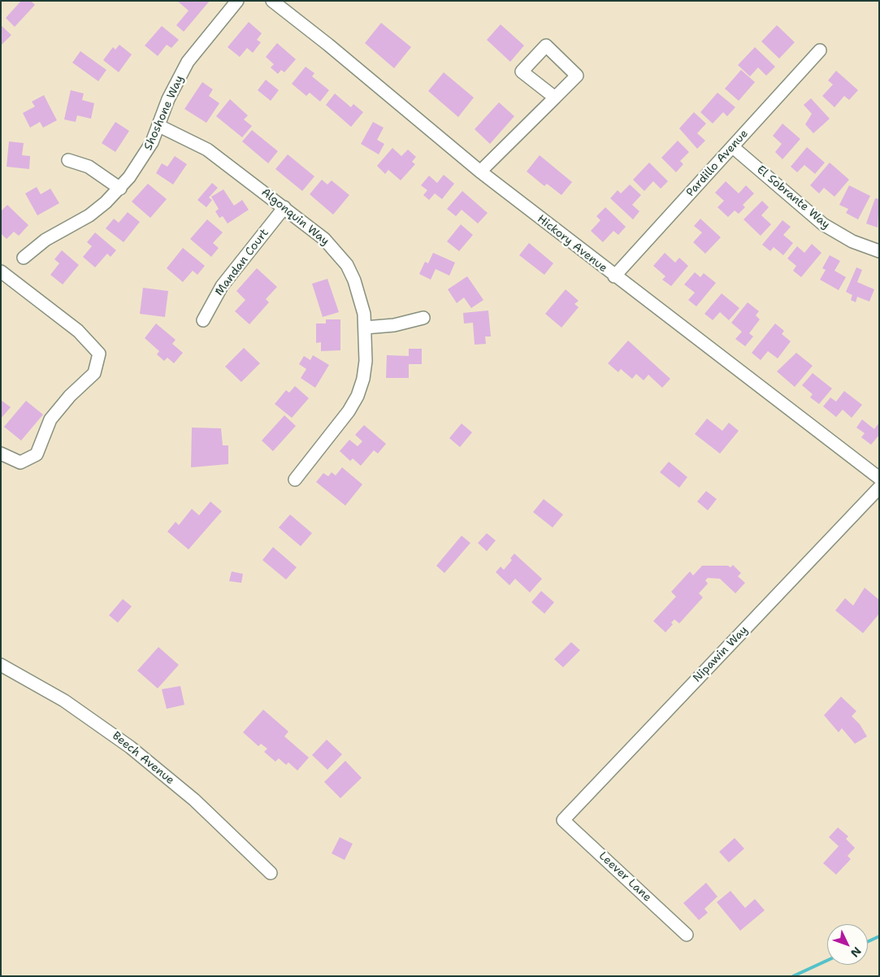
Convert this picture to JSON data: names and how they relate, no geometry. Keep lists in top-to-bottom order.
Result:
{
  "streets": {
    "street": [
      "Shoshone Way",
      "Pardillo Avenue",
      "El Sobrante Way",
      "Algonquin Way",
      "Hickory Avenue",
      "Mandan Court",
      "Nipawin Way",
      "Beech Avenue",
      "Leever Lane"
    ]
  },
  "crossings": [
    ["Shoshone Way", "Algonquin Way"],
    ["Pardillo Avenue", "El Sobrante Way"],
    ["Pardillo Avenue", "Hickory Avenue"],
    ["Algonquin Way", "Mandan Court"],
    ["Nipawin Way", "Leever Lane"]
  ],
  "north": "bottom right"
}
